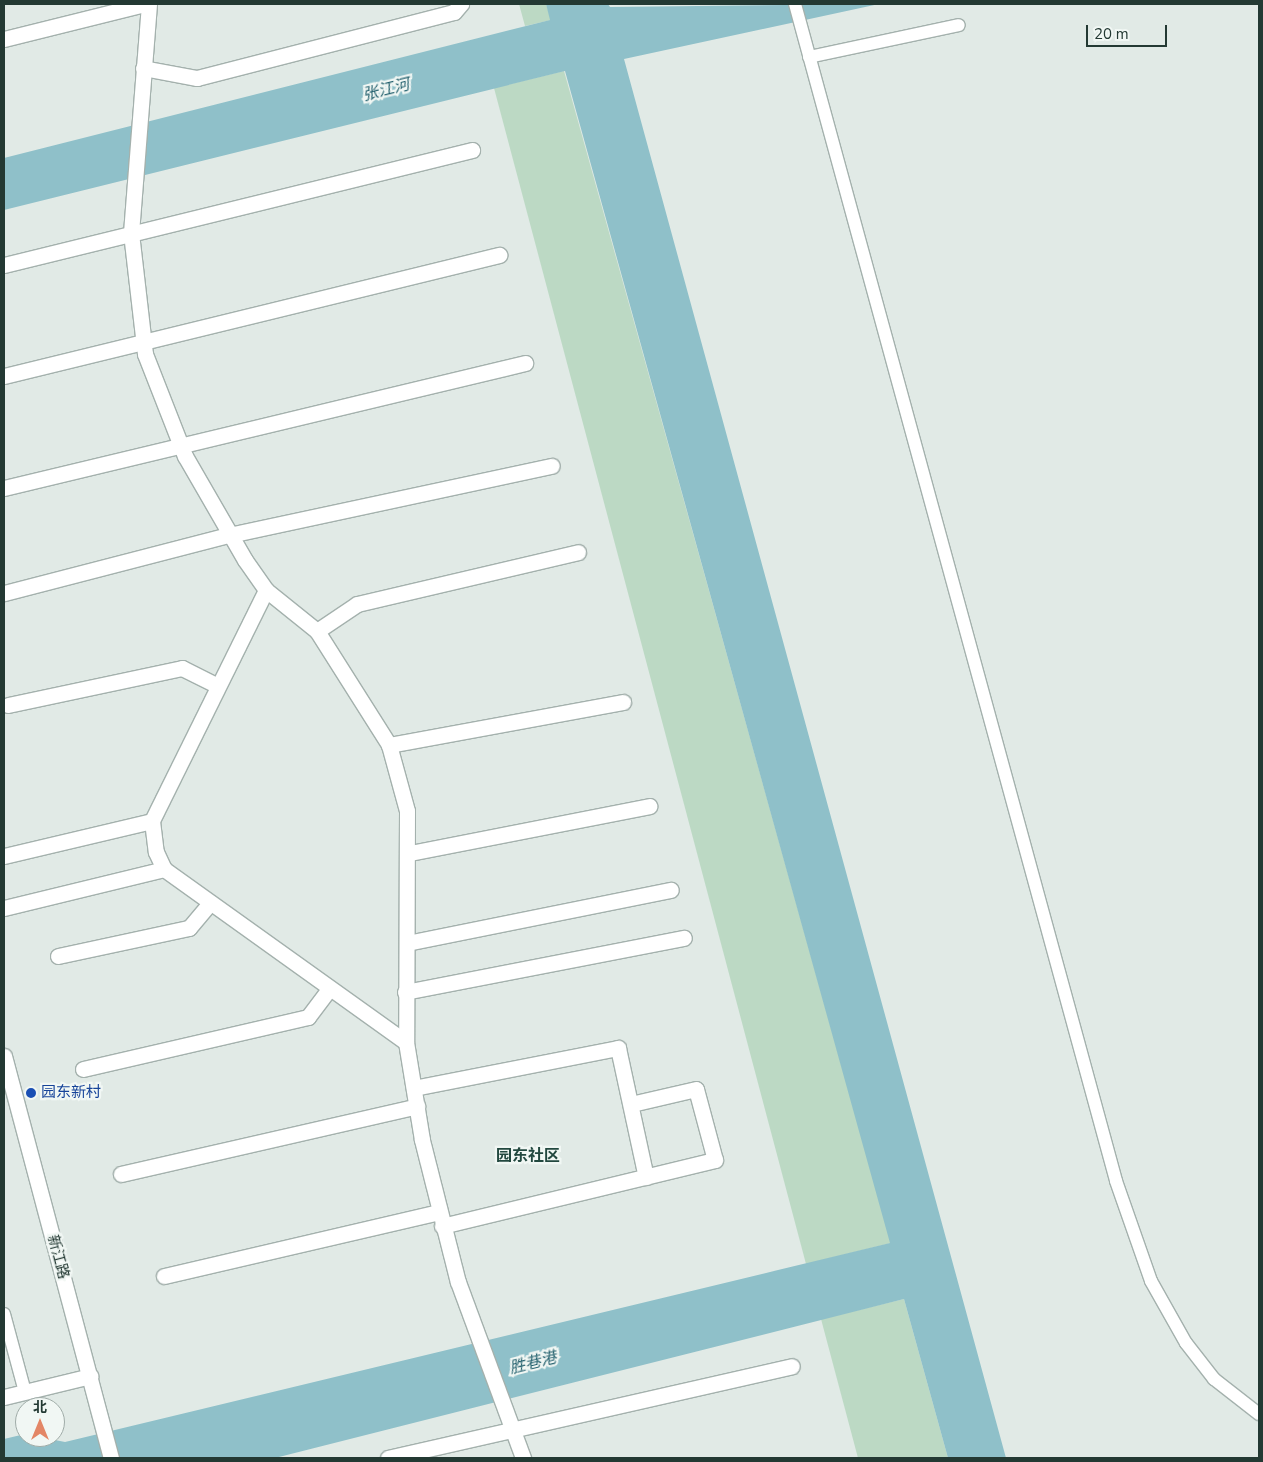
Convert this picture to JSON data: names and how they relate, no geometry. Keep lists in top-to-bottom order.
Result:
{
  "streets": {
    "street": ["新江路"]
  },
  "districts": ["园东社区"],
  "water": ["张江河", "胜巷港"],
  "places": ["园东新村"],
  "scale_bar": "20 m",
  "north": "top"
}
